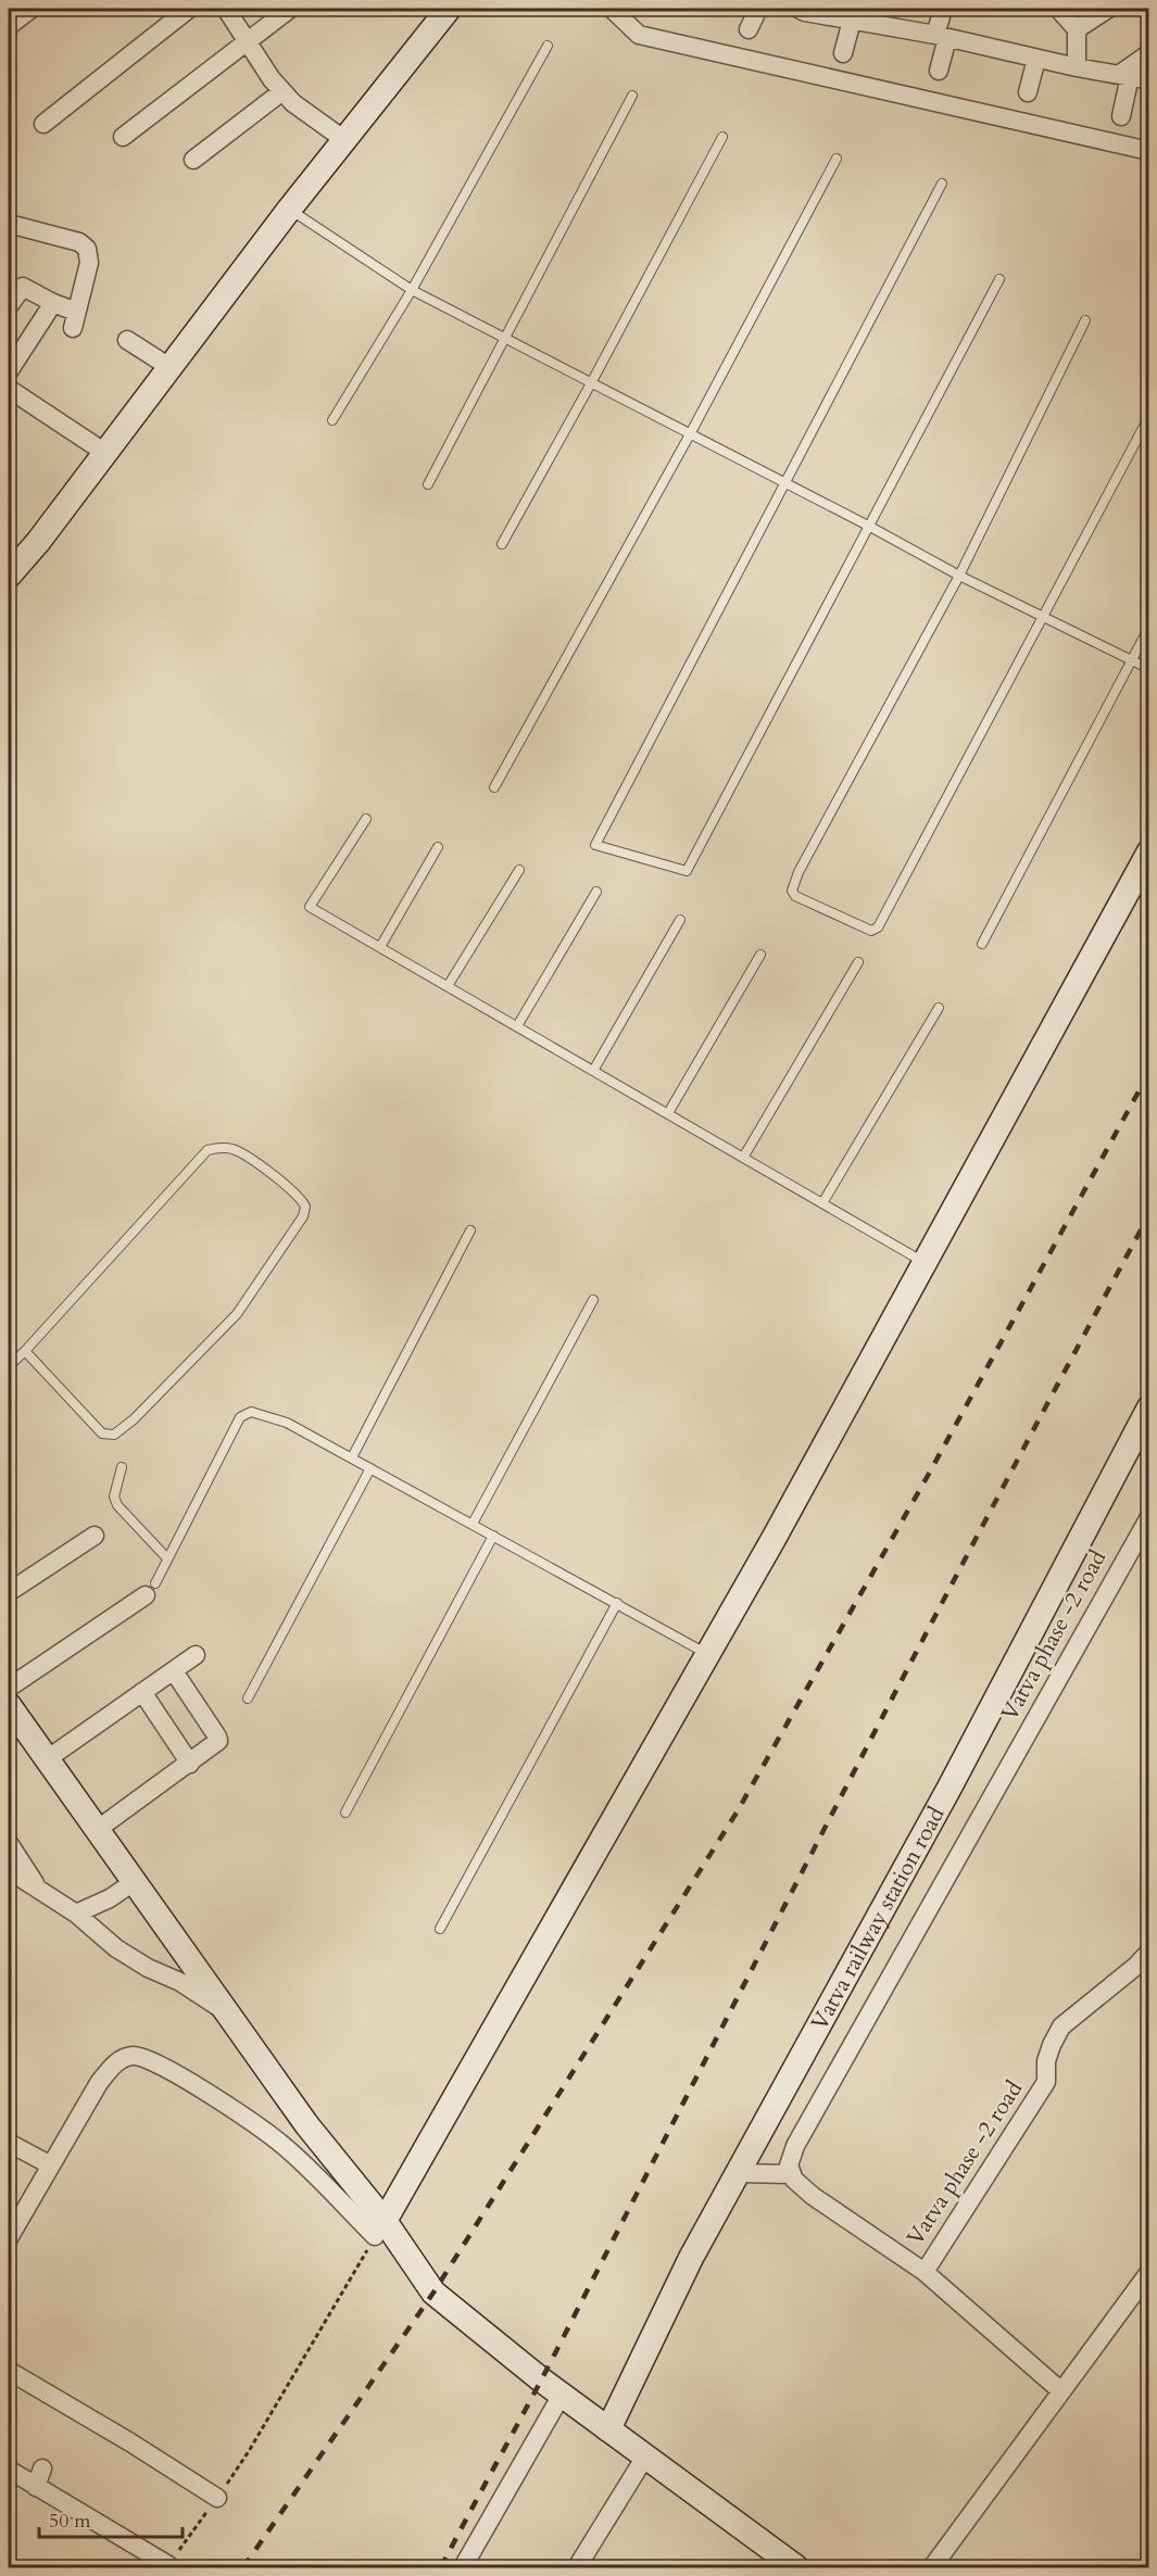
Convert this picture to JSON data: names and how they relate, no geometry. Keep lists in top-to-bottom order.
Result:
{
  "streets": {
    "street": ["Vatva phase -2 road", "Vatva railway station road"]
  },
  "scale_bar": "50 m"
}
